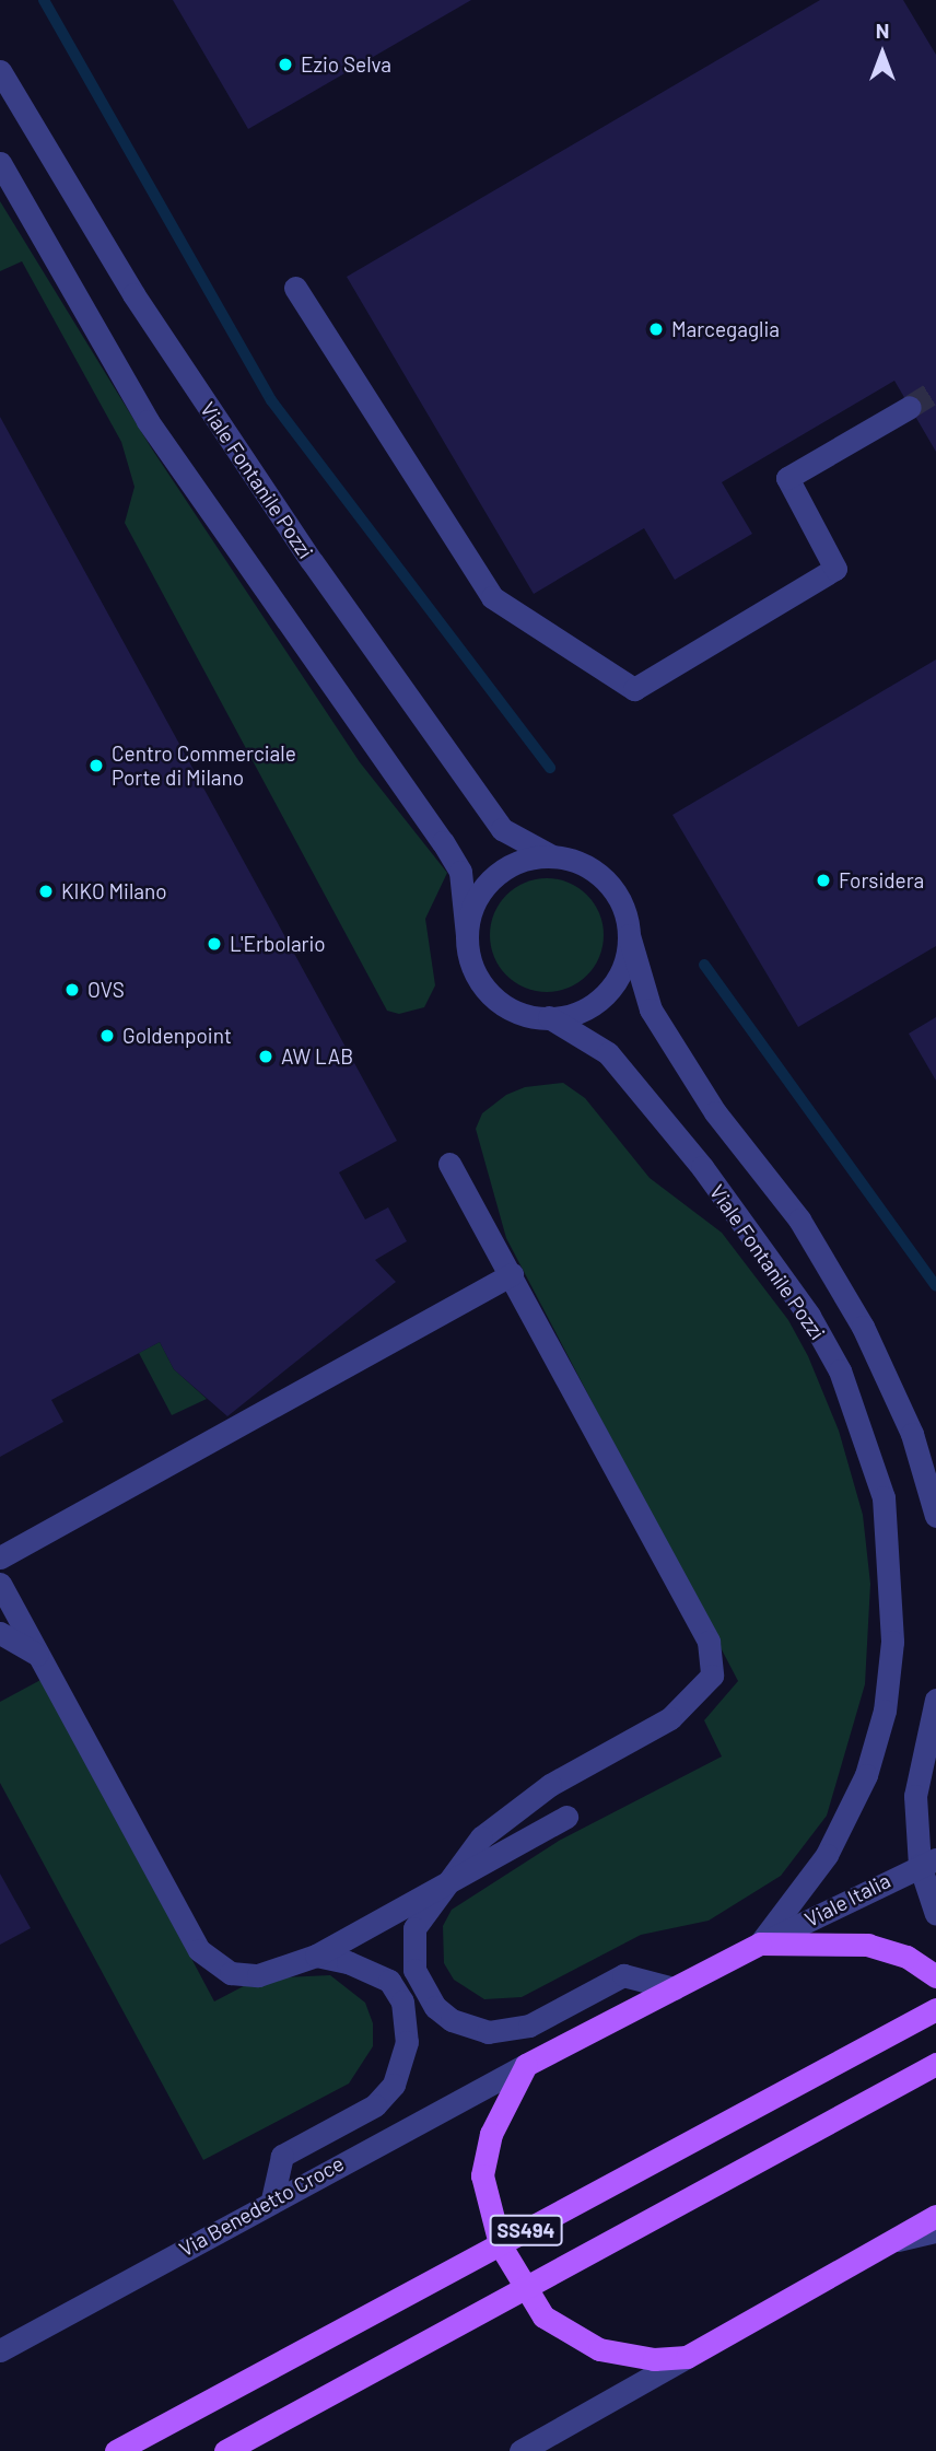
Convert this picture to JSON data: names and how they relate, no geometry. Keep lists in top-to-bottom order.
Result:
{
  "streets": {
    "main road": ["Via Benedetto Croce", "SS494"],
    "street": ["Viale Fontanile Pozzi", "Viale Italia"]
  },
  "crossings": [
    ["Viale Fontanile Pozzi", "Viale Italia"],
    ["Viale Fontanile Pozzi", "Via Benedetto Croce"],
    ["Viale Italia", "Via Benedetto Croce"],
    ["Via Benedetto Croce", "SS494"]
  ],
  "places": [
    "Ezio Selva",
    "Marcegaglia",
    "Centro Commerciale Porte di Milano",
    "Forsidera",
    "KIKO Milano",
    "L'Erbolario",
    "OVS",
    "Goldenpoint",
    "AW LAB"
  ],
  "north": "top"
}
